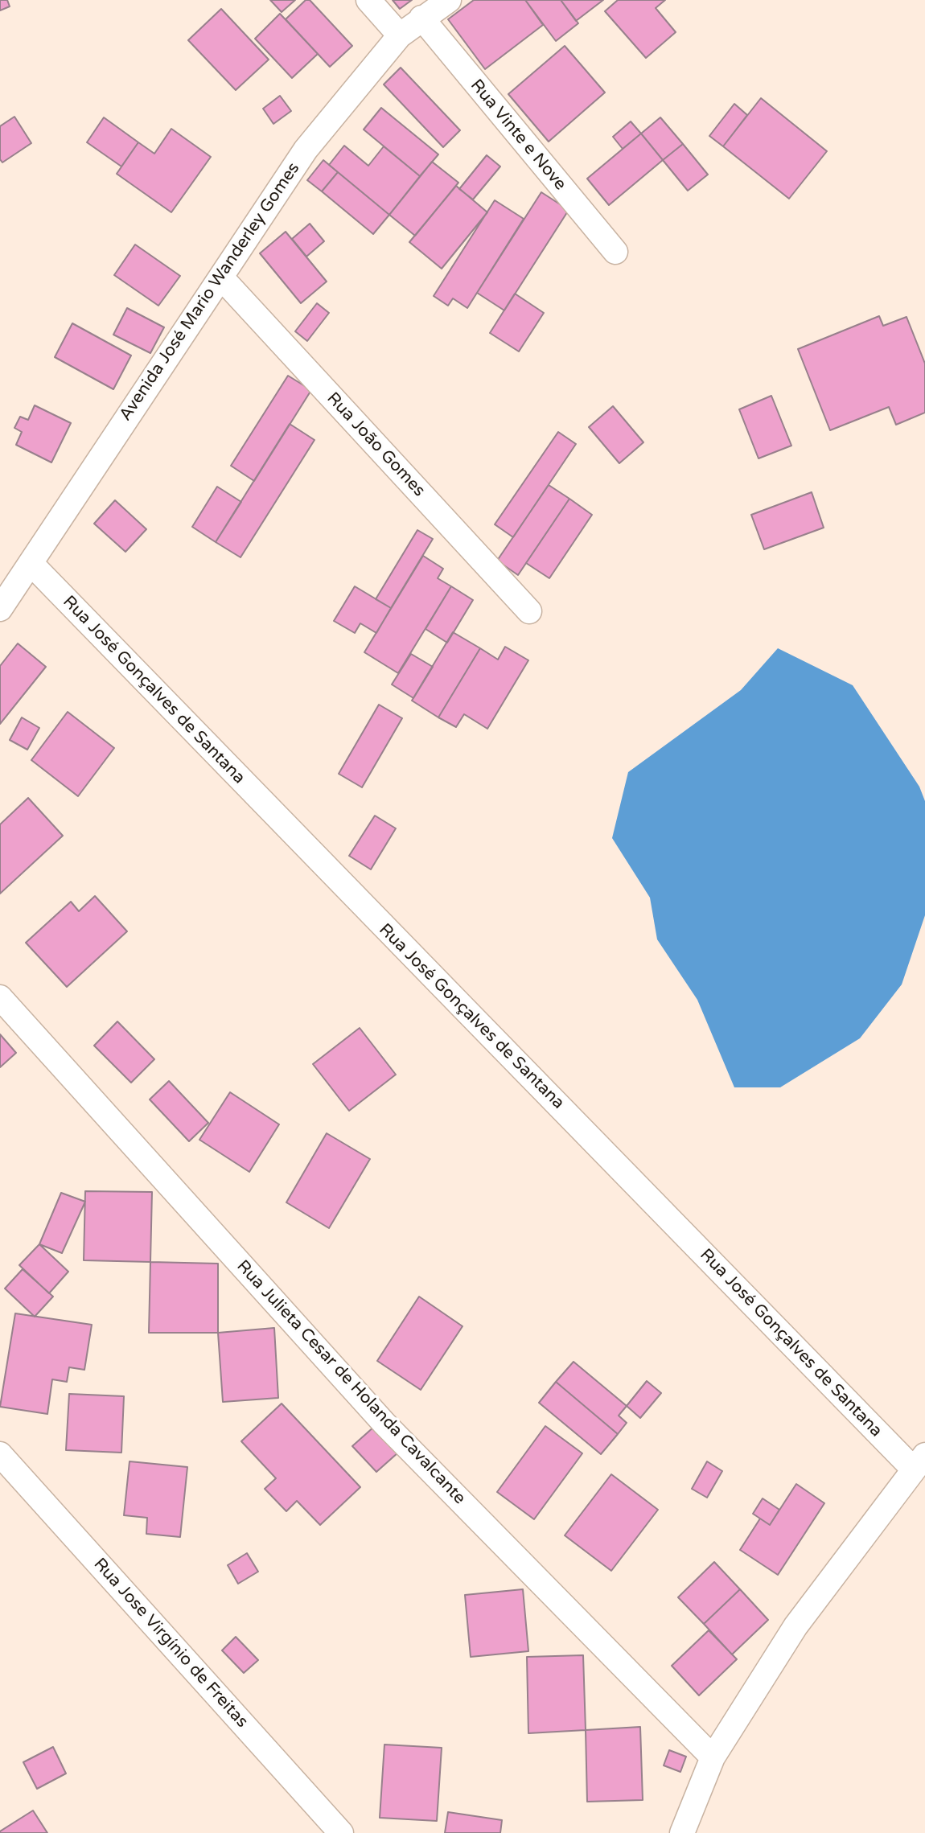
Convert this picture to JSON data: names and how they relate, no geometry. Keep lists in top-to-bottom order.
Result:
{
  "streets": {
    "street": [
      "Rua Vinte e Nove",
      "Avenida José Mario Wanderley Gomes",
      "Rua João Gomes",
      "Rua José Gonçalves de Santana",
      "Rua Julieta Cesar de Holanda Cavalcante",
      "Rua Jose Virgínio de Freitas"
    ]
  },
  "crossings": [
    ["Rua Vinte e Nove", "Avenida José Mario Wanderley Gomes"],
    ["Avenida José Mario Wanderley Gomes", "Rua João Gomes"],
    ["Avenida José Mario Wanderley Gomes", "Rua José Gonçalves de Santana"]
  ]
}
